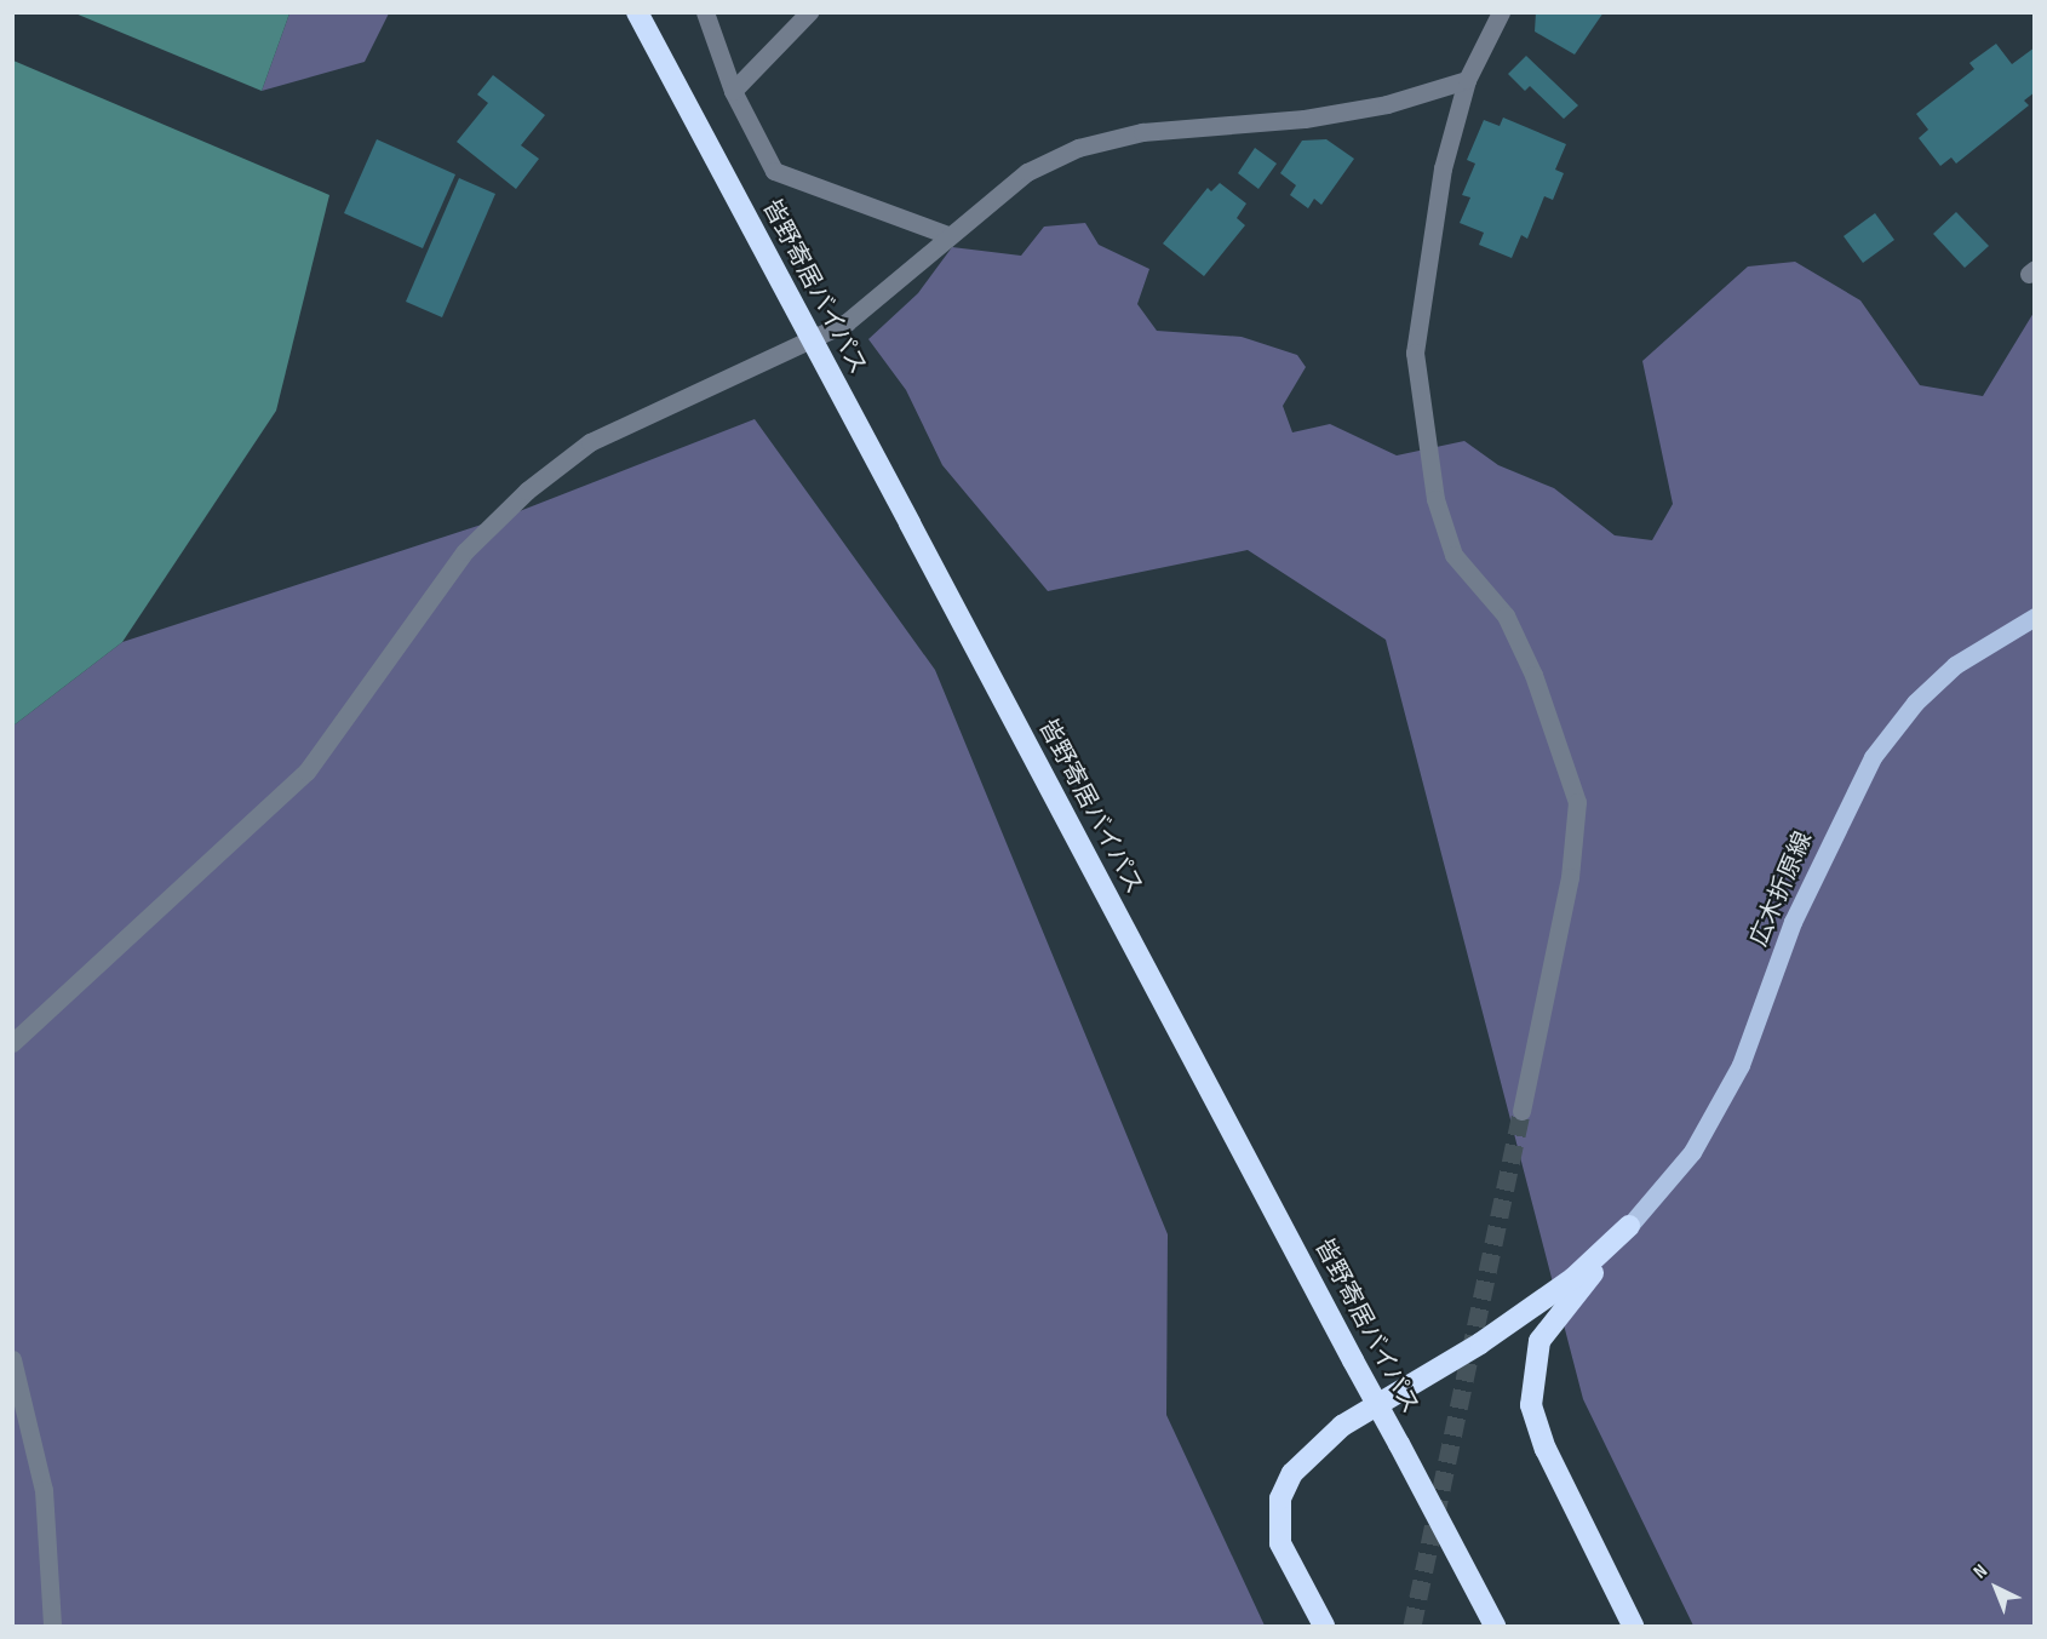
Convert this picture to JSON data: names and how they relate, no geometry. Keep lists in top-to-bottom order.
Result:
{
  "streets": {
    "highway": ["皆野寄居バイパス"],
    "main road": ["広木折原線"]
  },
  "north": "top left"
}
